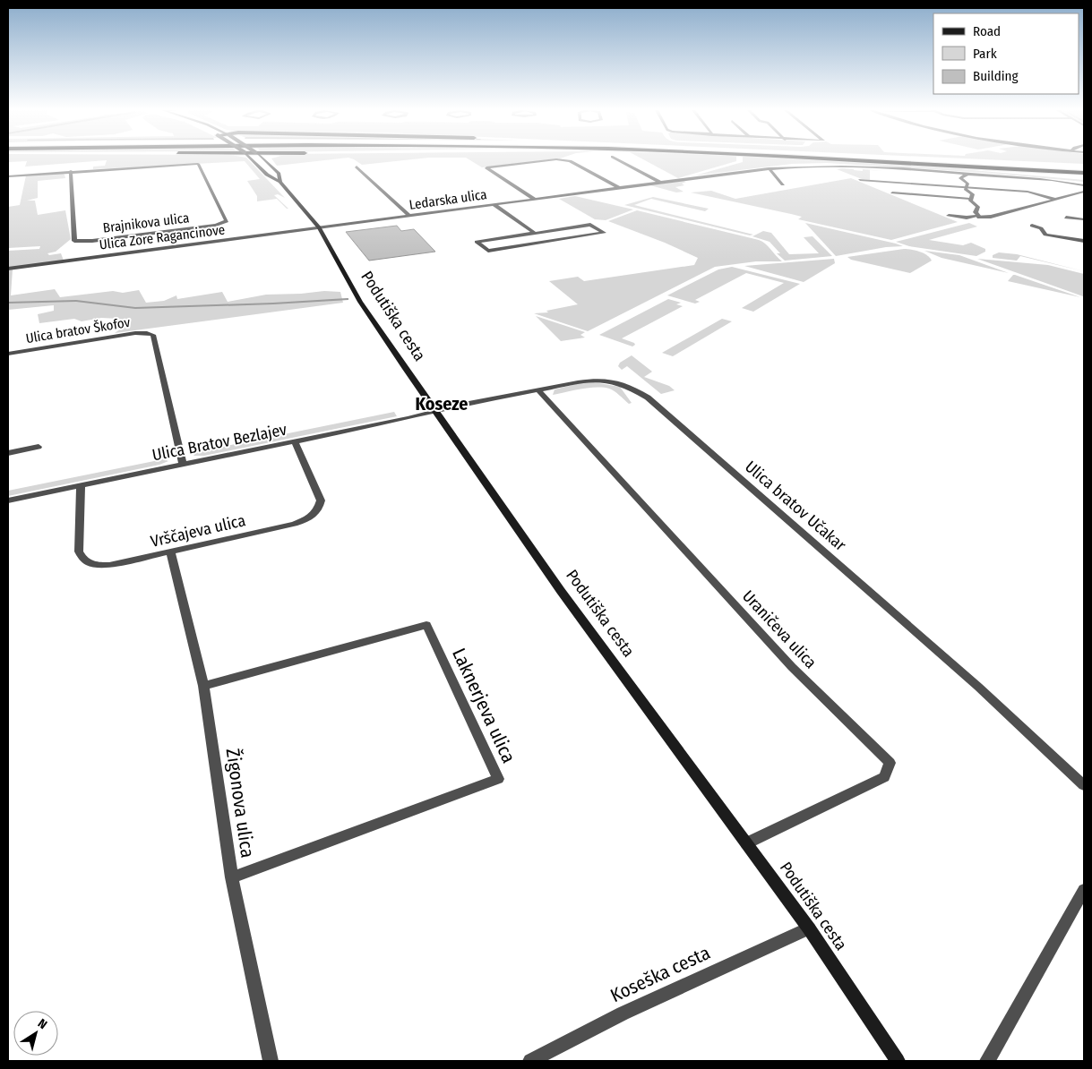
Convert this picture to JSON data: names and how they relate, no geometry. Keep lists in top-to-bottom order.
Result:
{
  "streets": {
    "main road": ["Podutiška cesta"],
    "street": [
      "Ledarska ulica",
      "Brajnikova ulica",
      "Ulica Zore Ragancinove",
      "Ulica bratov Škofov",
      "Ulica Bratov Bezlajev",
      "Ulica bratov Učakar",
      "Vrščajeva ulica",
      "Uraničeva ulica",
      "Laknerjeva ulica",
      "Žigonova ulica",
      "Koseška cesta"
    ]
  },
  "crossings": [
    ["Ledarska ulica", "Ulica Zore Ragancinove"],
    ["Ledarska ulica", "Podutiška cesta"],
    ["Ulica Zore Ragancinove", "Podutiška cesta"],
    ["Podutiška cesta", "Ulica Bratov Bezlajev"],
    ["Podutiška cesta", "Ulica bratov Učakar"],
    ["Podutiška cesta", "Uraničeva ulica"],
    ["Podutiška cesta", "Koseška cesta"],
    ["Ulica bratov Škofov", "Ulica Bratov Bezlajev"],
    ["Ulica Bratov Bezlajev", "Ulica bratov Učakar"],
    ["Ulica Bratov Bezlajev", "Vrščajeva ulica"],
    ["Ulica bratov Učakar", "Uraničeva ulica"],
    ["Vrščajeva ulica", "Žigonova ulica"],
    ["Laknerjeva ulica", "Žigonova ulica"]
  ],
  "districts": ["Koseze"],
  "legend": ["Road", "Park", "Building"],
  "north": "top right"
}
